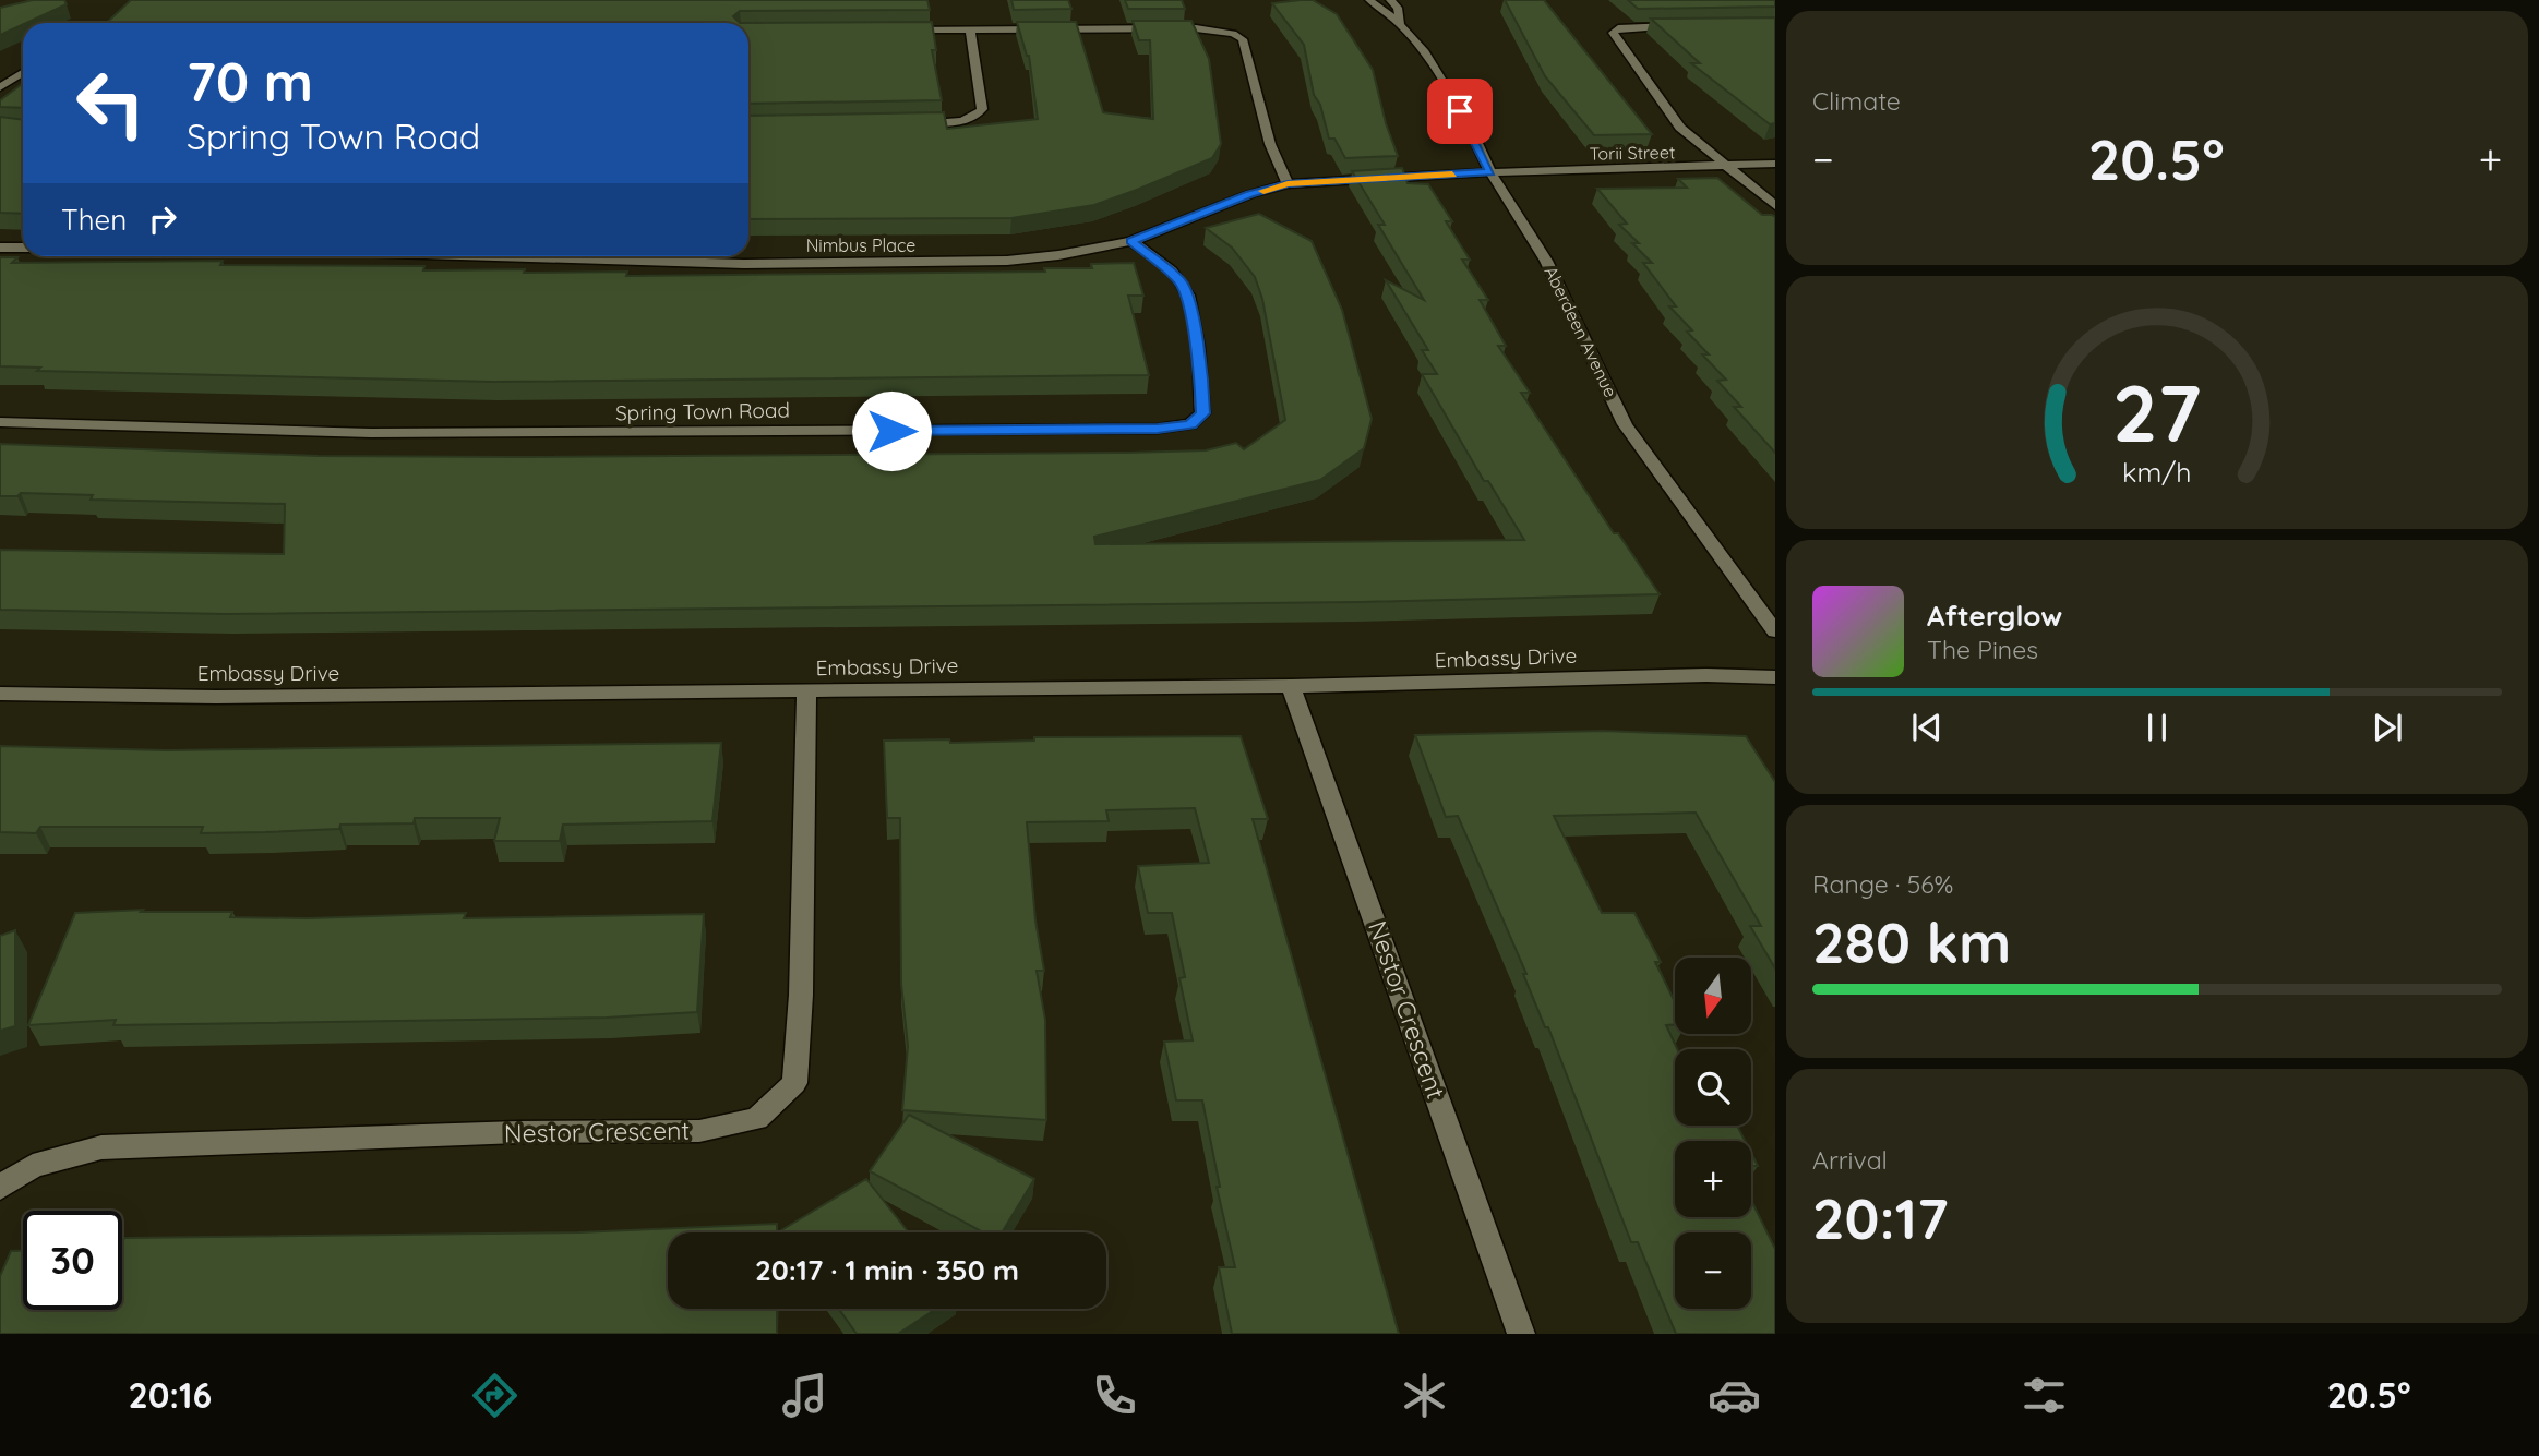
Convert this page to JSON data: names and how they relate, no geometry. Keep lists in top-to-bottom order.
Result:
{
  "streets": {
    "street": [
      "Torii Street",
      "Nimbus Place",
      "Aberdeen Avenue",
      "Spring Town Road",
      "Embassy Drive",
      "Nestor Crescent"
    ]
  },
  "crossings": [
    ["Torii Street", "Nimbus Place"],
    ["Torii Street", "Aberdeen Avenue"],
    ["Nimbus Place", "Aberdeen Avenue"],
    ["Nimbus Place", "Spring Town Road"],
    ["Embassy Drive", "Nestor Crescent"]
  ],
  "north": "bottom",
  "page": {
    "tile": [
      "Climate",
      ["Range · 56%", "280 km"],
      ["Arrival", "20:17"]
    ],
    "turn": ["70 m", "Spring Town Road"],
    "heat": ["−", "20.5°", "+"],
    "then": "Then",
    "song": ["Afterglow", "The Pines"],
    "map_buttons": ["+", "−"],
    "limit": "30",
    "trip": "20:17 · 1 min · 350 m",
    "tabs": ["20:16", "20.5°"],
    "gauge": ["27", "km/h"]
  }
}
